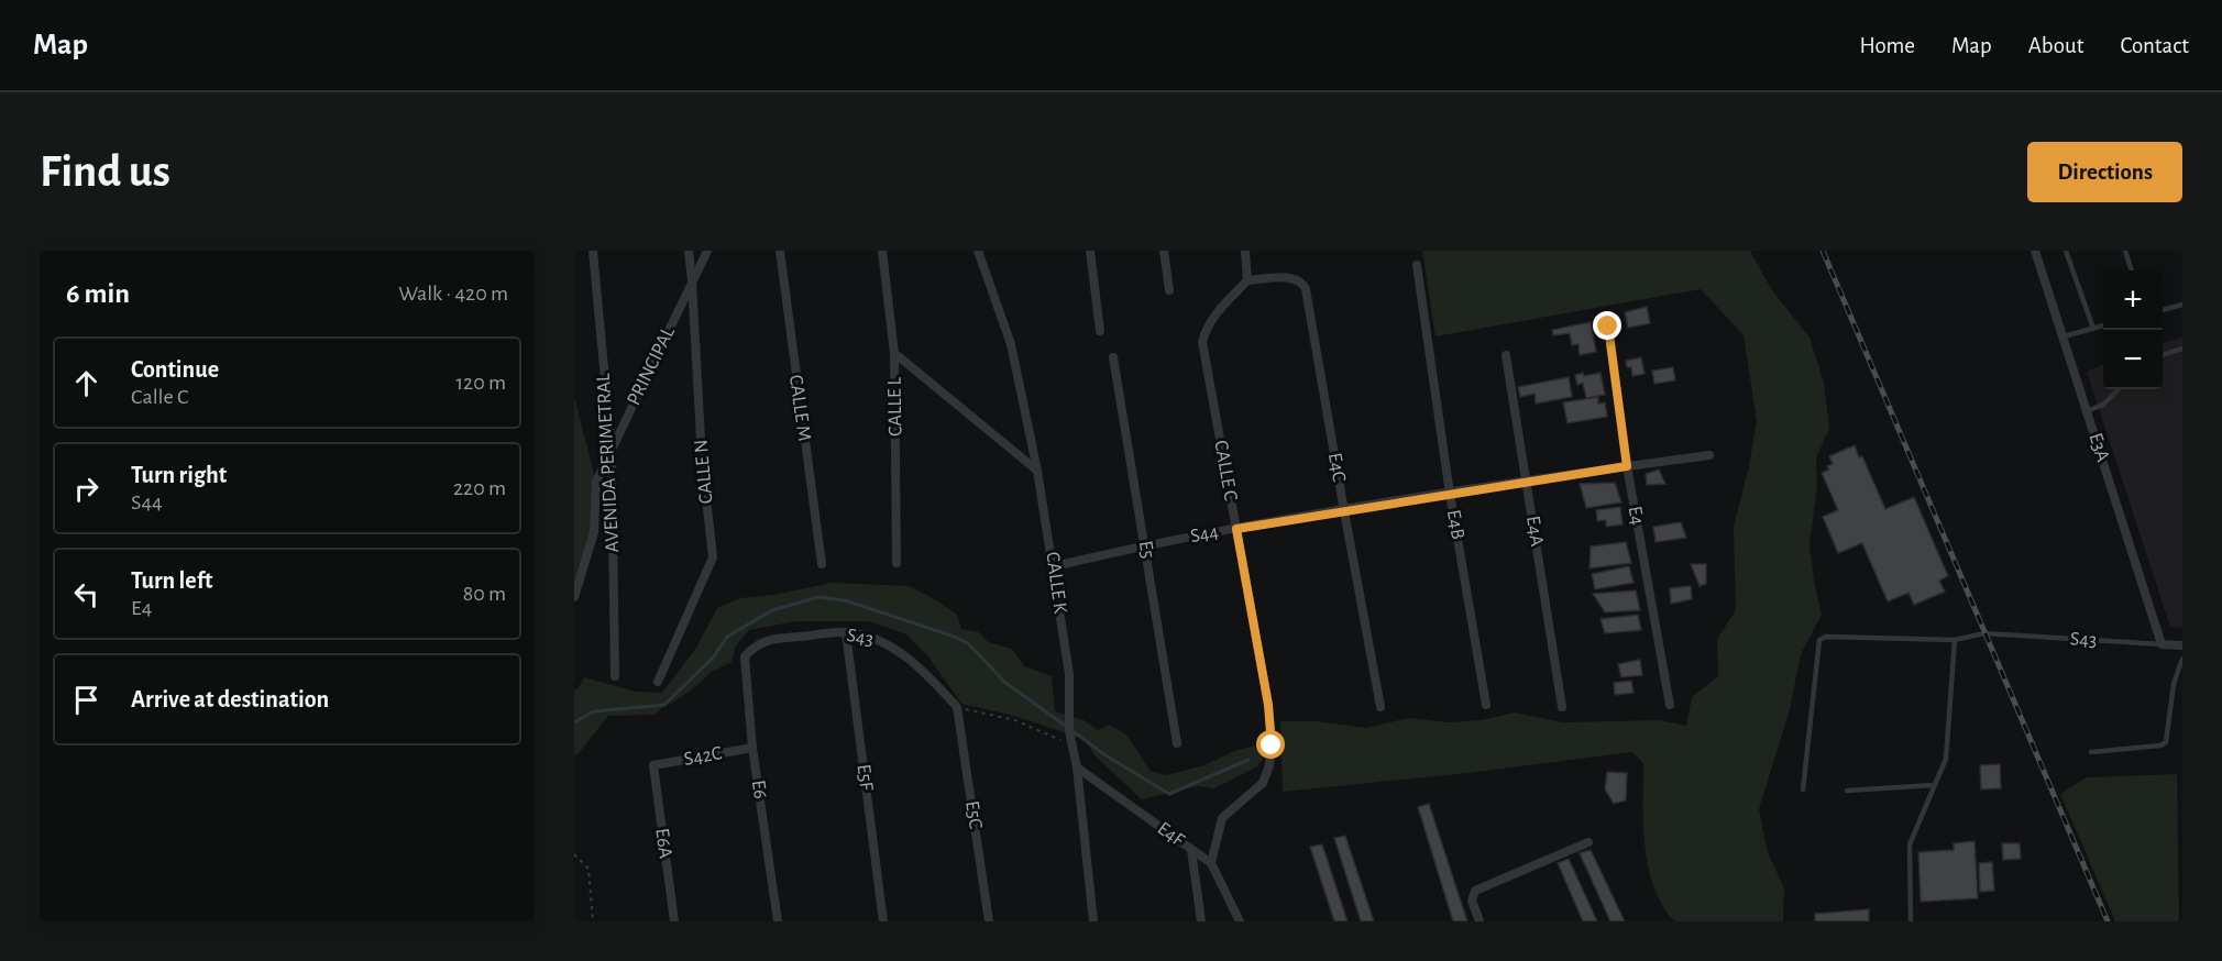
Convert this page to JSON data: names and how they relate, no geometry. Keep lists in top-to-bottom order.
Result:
{
  "streets": {
    "street": [
      "PRINCIPAL",
      "CALLE L",
      "CALLE M",
      "E3A",
      "AVENIDA PERIMETRAL",
      "E4C",
      "CALLE C",
      "CALLE N",
      "E4",
      "E4B",
      "E4A",
      "S44",
      "E5",
      "CALLE K",
      "S43",
      "S42C",
      "E5F",
      "E6",
      "E5C",
      "E4F",
      "E6A"
    ]
  },
  "crossings": [
    ["PRINCIPAL", "AVENIDA PERIMETRAL"],
    ["PRINCIPAL", "CALLE N"],
    ["E3A", "S43"],
    ["E4C", "CALLE C"],
    ["E4C", "S44"],
    ["CALLE C", "S44"],
    ["CALLE C", "E4F"],
    ["E4", "S44"],
    ["E4B", "S44"],
    ["E4A", "S44"],
    ["S44", "E5"],
    ["S44", "CALLE K"],
    ["CALLE K", "E4F"],
    ["S43", "E5F"],
    ["S43", "E6"],
    ["S43", "E5C"],
    ["S42C", "E6"],
    ["S42C", "E6A"]
  ],
  "page": {
    "header": "Map",
    "nav": [
      "Home",
      "Map",
      "About",
      "Contact"
    ],
    "buttons": "Directions",
    "title": "Find us",
    "heading": ["6 min", "Walk · 420 m"],
    "map_buttons": ["+", "−"],
    "list": [
      ["Continue", "Calle C", "120 m"],
      ["Turn right", "S44", "220 m"],
      ["Turn left", "E4", "80 m"],
      "Arrive at destination"
    ]
  }
}
